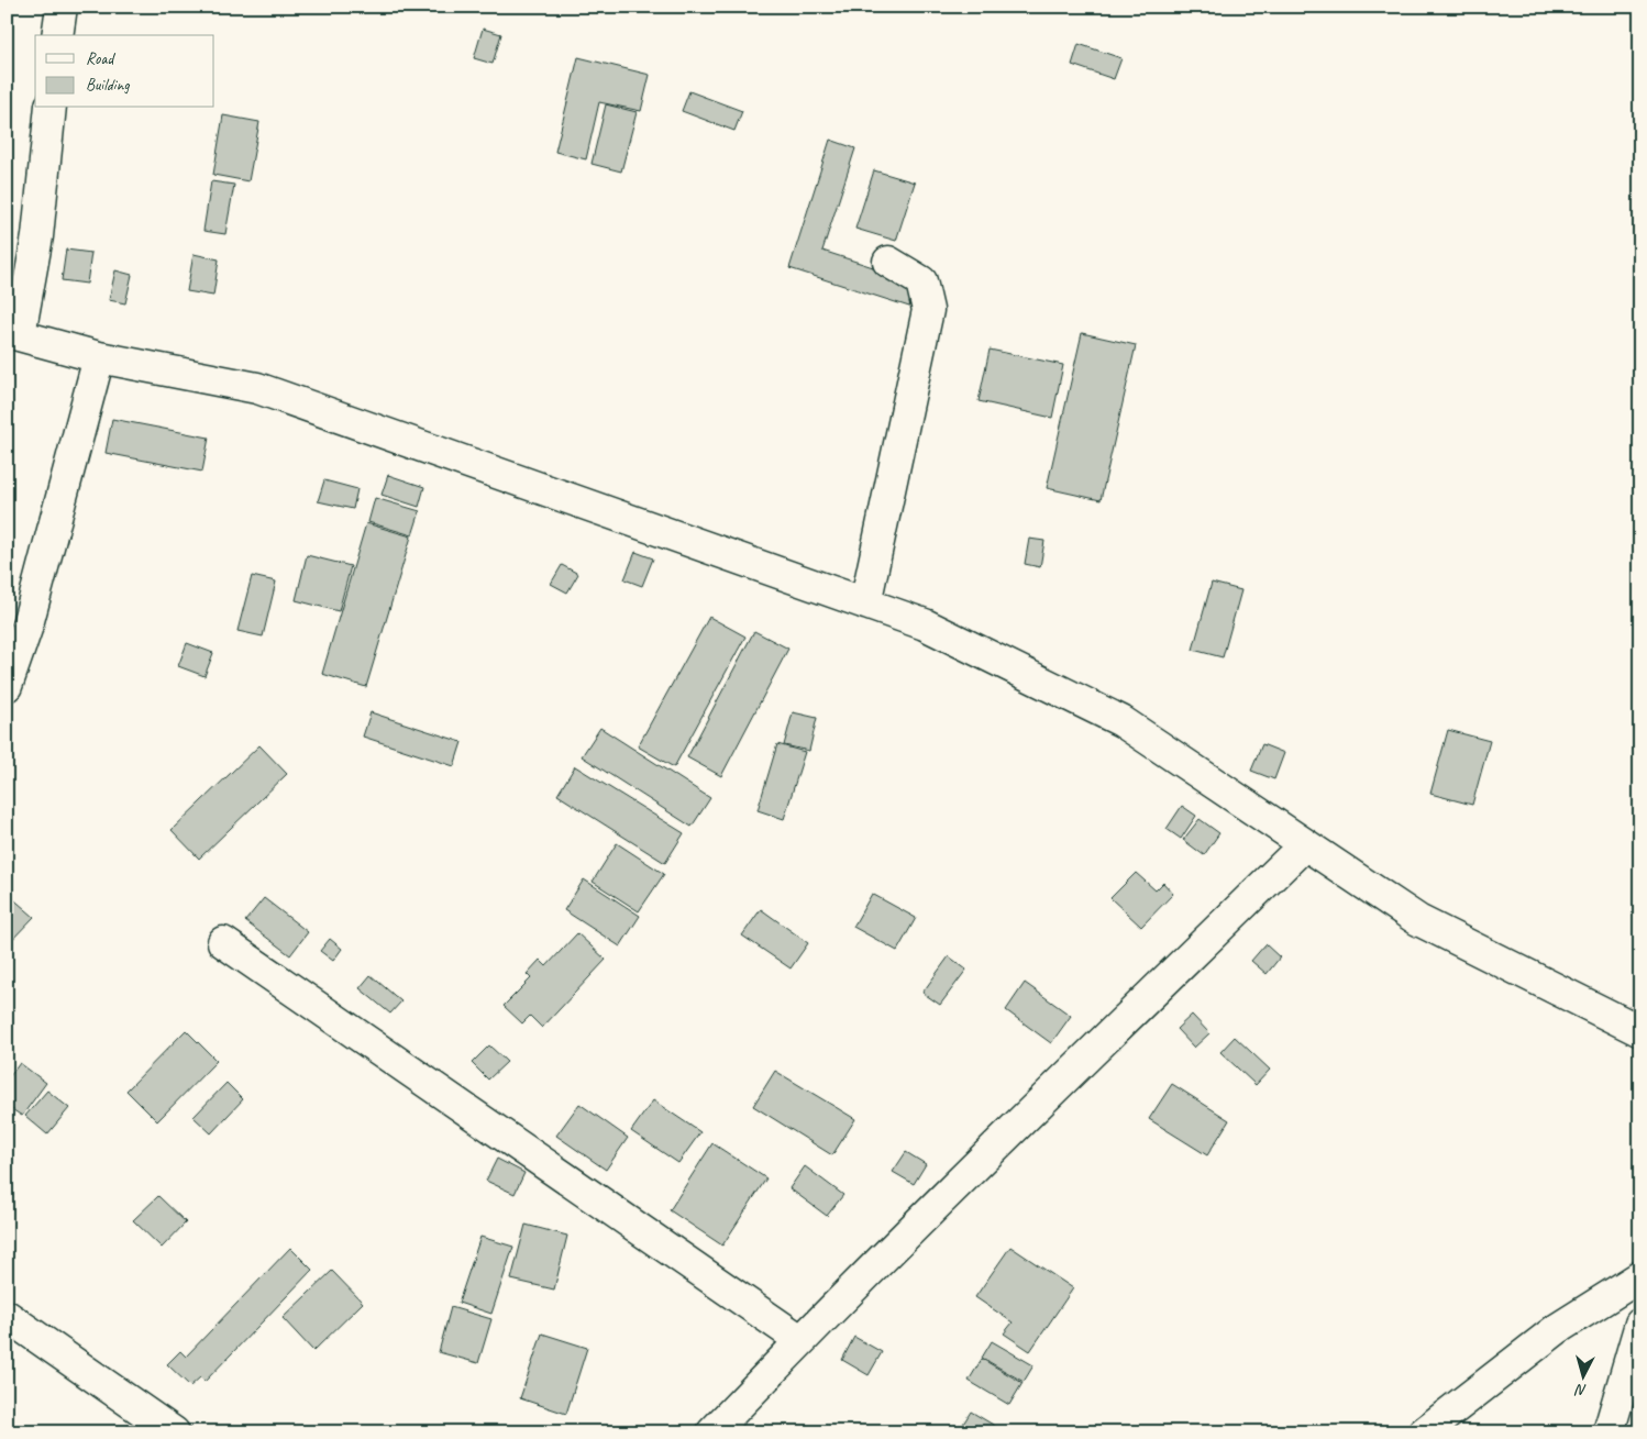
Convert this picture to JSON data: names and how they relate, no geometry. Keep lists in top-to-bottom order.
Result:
{
  "legend": ["Road", "Building"],
  "north": "bottom"
}
